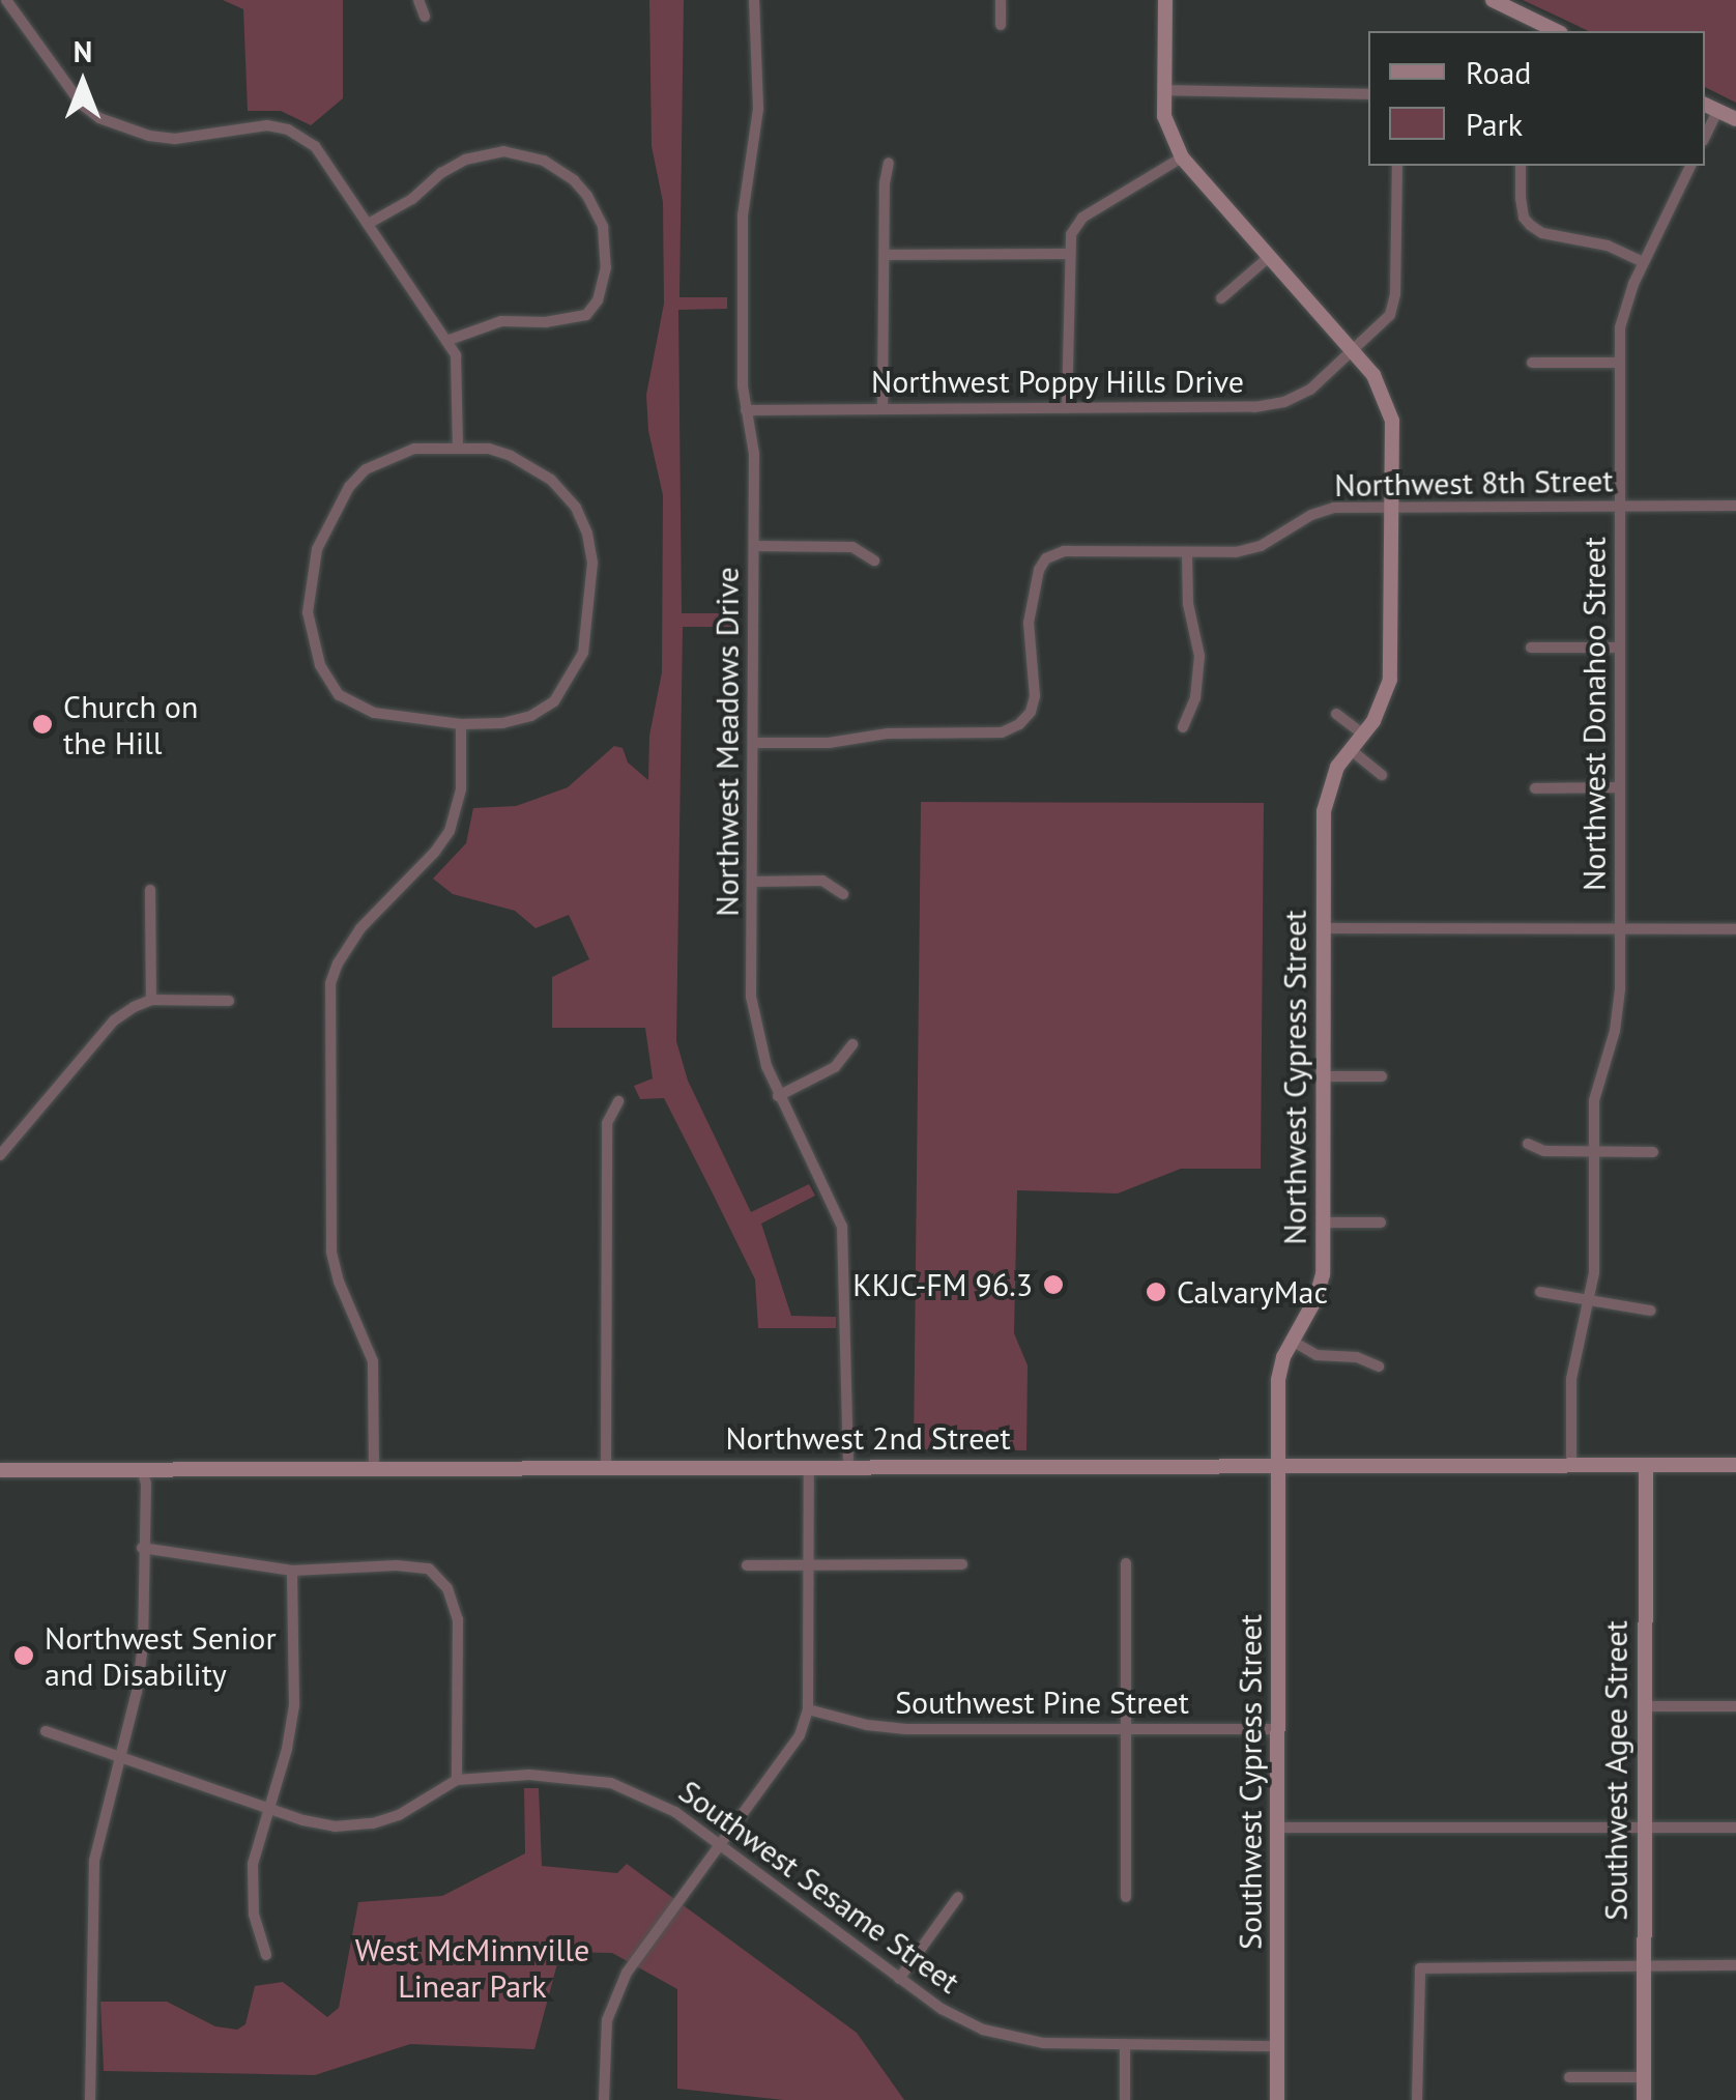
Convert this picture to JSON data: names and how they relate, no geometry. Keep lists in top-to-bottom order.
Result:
{
  "streets": {
    "main road": [
      "Northwest Cypress Street",
      "Northwest 2nd Street",
      "Southwest Agee Street",
      "Southwest Cypress Street"
    ],
    "street": [
      "Northwest Poppy Hills Drive",
      "Northwest 8th Street",
      "Northwest Donahoo Street",
      "Northwest Meadows Drive",
      "Southwest Pine Street",
      "Southwest Sesame Street"
    ]
  },
  "crossings": [
    ["Northwest Poppy Hills Drive", "Northwest Meadows Drive"],
    ["Northwest Poppy Hills Drive", "Northwest Cypress Street"],
    ["Northwest 8th Street", "Northwest Donahoo Street"],
    ["Northwest 8th Street", "Northwest Meadows Drive"],
    ["Northwest 8th Street", "Northwest Cypress Street"],
    ["Northwest Donahoo Street", "Northwest 2nd Street"],
    ["Northwest Meadows Drive", "Northwest 2nd Street"],
    ["Northwest Cypress Street", "Northwest 2nd Street"],
    ["Northwest Cypress Street", "Southwest Cypress Street"],
    ["Northwest 2nd Street", "Southwest Agee Street"],
    ["Northwest 2nd Street", "Southwest Cypress Street"],
    ["Southwest Pine Street", "Southwest Cypress Street"],
    ["Southwest Cypress Street", "Southwest Sesame Street"]
  ],
  "parks": ["West McMinnville Linear Park"],
  "places": [
    "Church on the Hill",
    "KKJC-FM 96.3",
    "CalvaryMac",
    "Northwest Senior and Disability"
  ],
  "legend": ["Road", "Park"],
  "north": "top"
}
